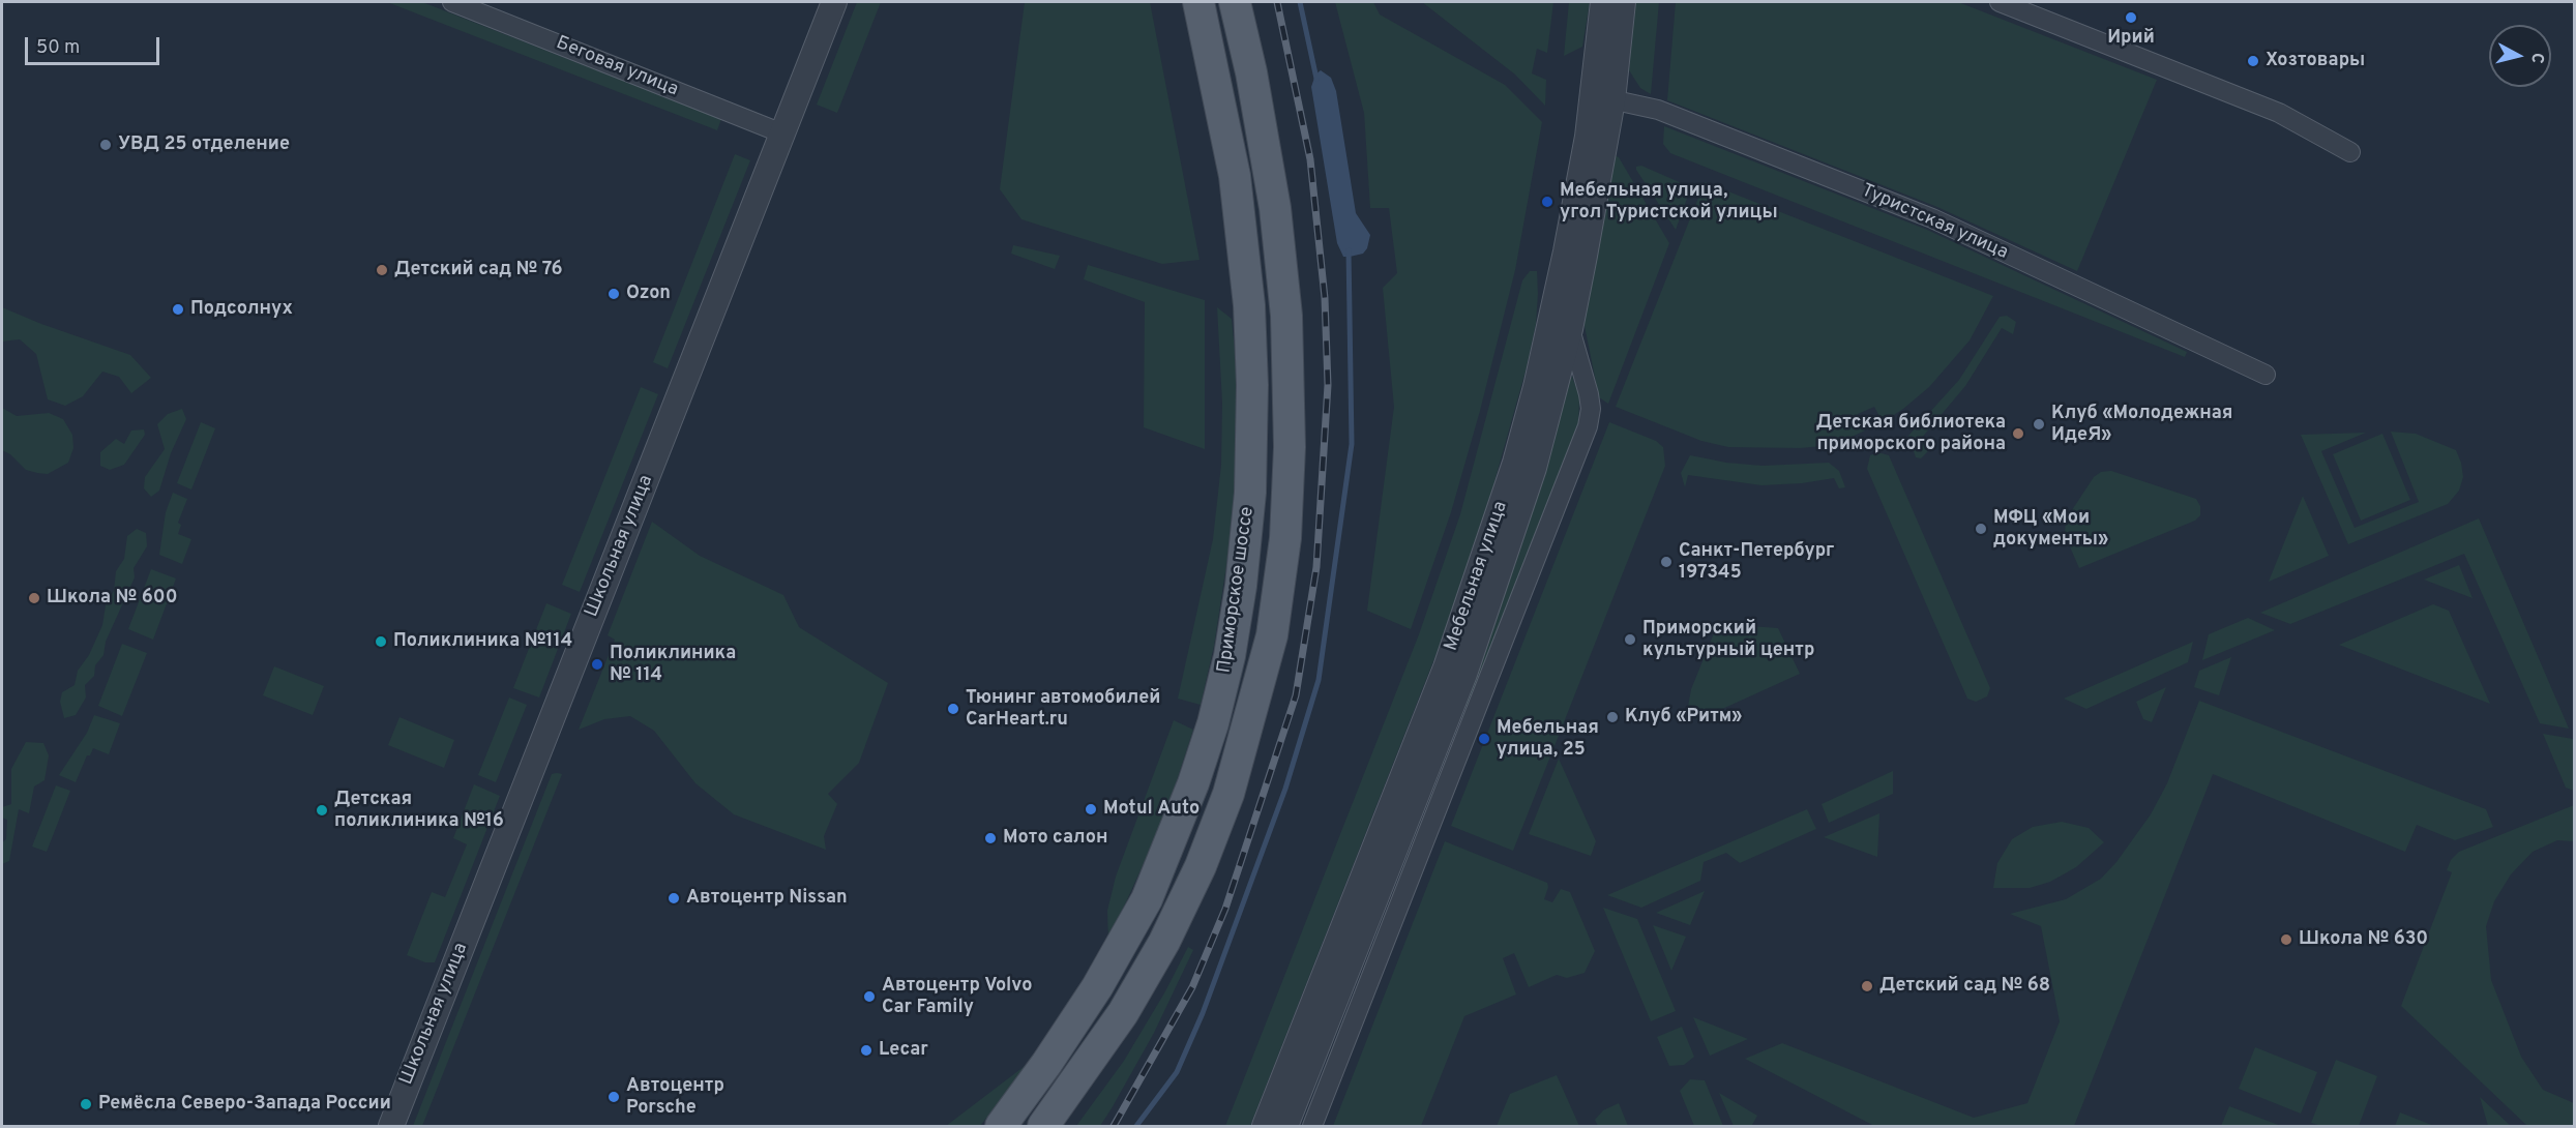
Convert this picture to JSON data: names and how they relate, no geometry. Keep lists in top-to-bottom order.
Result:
{
  "streets": {
    "main road": ["Приморское шоссе"],
    "street": [
      "Беговая улица",
      "Туристская улица",
      "Школьная улица",
      "Мебельная улица"
    ]
  },
  "crossings": [
    ["Беговая улица", "Школьная улица"],
    ["Туристская улица", "Мебельная улица"]
  ],
  "places": [
    "Ирий",
    "Хозтовары",
    "УВД 25 отделение",
    "Мебельная улица, угол Туристской улицы",
    "Детский сад № 76",
    "Ozon",
    "Подсолнух",
    "Клуб «Молодежная ИдеЯ»",
    "Детская библиотека приморского района",
    "МФЦ «Мои документы»",
    "Санкт-Петербург 197345",
    "Школа № 600",
    "Приморский культурный центр",
    "Поликлиника №114",
    "Поликлиника № 114",
    "Тюнинг автомобилей CarHeart.ru",
    "Клуб «Ритм»",
    "Мебельная улица, 25",
    "Motul Auto",
    "Детская поликлиника №16",
    "Мото салон",
    "Автоцентр Nissan",
    "Школа № 630",
    "Детский сад № 68",
    "Автоцентр Volvo Car Family",
    "Lecar",
    "Автоцентр Porsche",
    "Ремёсла Северо-Запада России"
  ],
  "scale_bar": "50 m",
  "north": "right"
}
